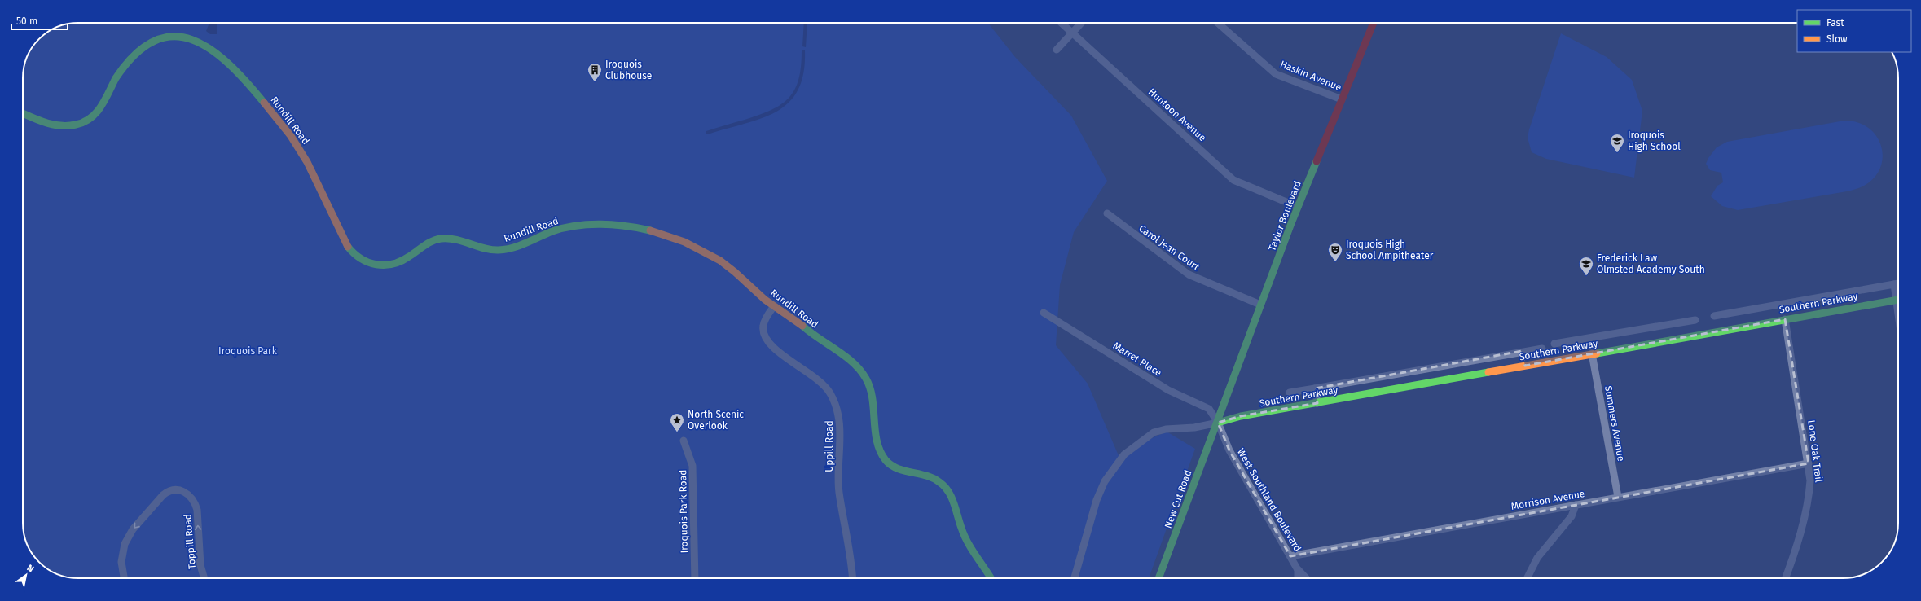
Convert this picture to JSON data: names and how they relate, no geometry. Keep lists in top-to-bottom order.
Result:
{
  "streets": {
    "main road": [
      "Rundill Road",
      "Taylor Boulevard",
      "Southern Parkway",
      "New Cut Road"
    ],
    "street": [
      "Haskin Avenue",
      "Huntoon Avenue",
      "Carol Jean Court",
      "Marret Place",
      "Summers Avenue",
      "Uppill Road",
      "Lone Oak Trail",
      "West Southland Boulevard",
      "Morrison Avenue",
      "Iroquois Park Road",
      "Toppill Road"
    ]
  },
  "crossings": [
    ["Haskin Avenue", "Taylor Boulevard"],
    ["Huntoon Avenue", "Taylor Boulevard"],
    ["Rundill Road", "Uppill Road"],
    ["Taylor Boulevard", "Carol Jean Court"],
    ["Taylor Boulevard", "Southern Parkway"],
    ["Taylor Boulevard", "Marret Place"],
    ["Taylor Boulevard", "New Cut Road"],
    ["Taylor Boulevard", "West Southland Boulevard"],
    ["Southern Parkway", "Marret Place"],
    ["Southern Parkway", "Summers Avenue"],
    ["Southern Parkway", "Lone Oak Trail"],
    ["Southern Parkway", "New Cut Road"],
    ["Southern Parkway", "West Southland Boulevard"],
    ["Marret Place", "New Cut Road"],
    ["Marret Place", "West Southland Boulevard"],
    ["Summers Avenue", "Morrison Avenue"],
    ["Lone Oak Trail", "Morrison Avenue"],
    ["New Cut Road", "West Southland Boulevard"],
    ["West Southland Boulevard", "Morrison Avenue"]
  ],
  "parks": ["Iroquois Park"],
  "places": {
    "building": ["Iroquois Clubhouse"],
    "school or university": ["Iroquois High School", "Frederick Law Olmsted Academy South"],
    "theatre": ["Iroquois High School Ampitheater"],
    "place": ["North Scenic Overlook"]
  },
  "legend": ["Fast", "Slow"],
  "scale_bar": "50 m",
  "north": "top right"
}
